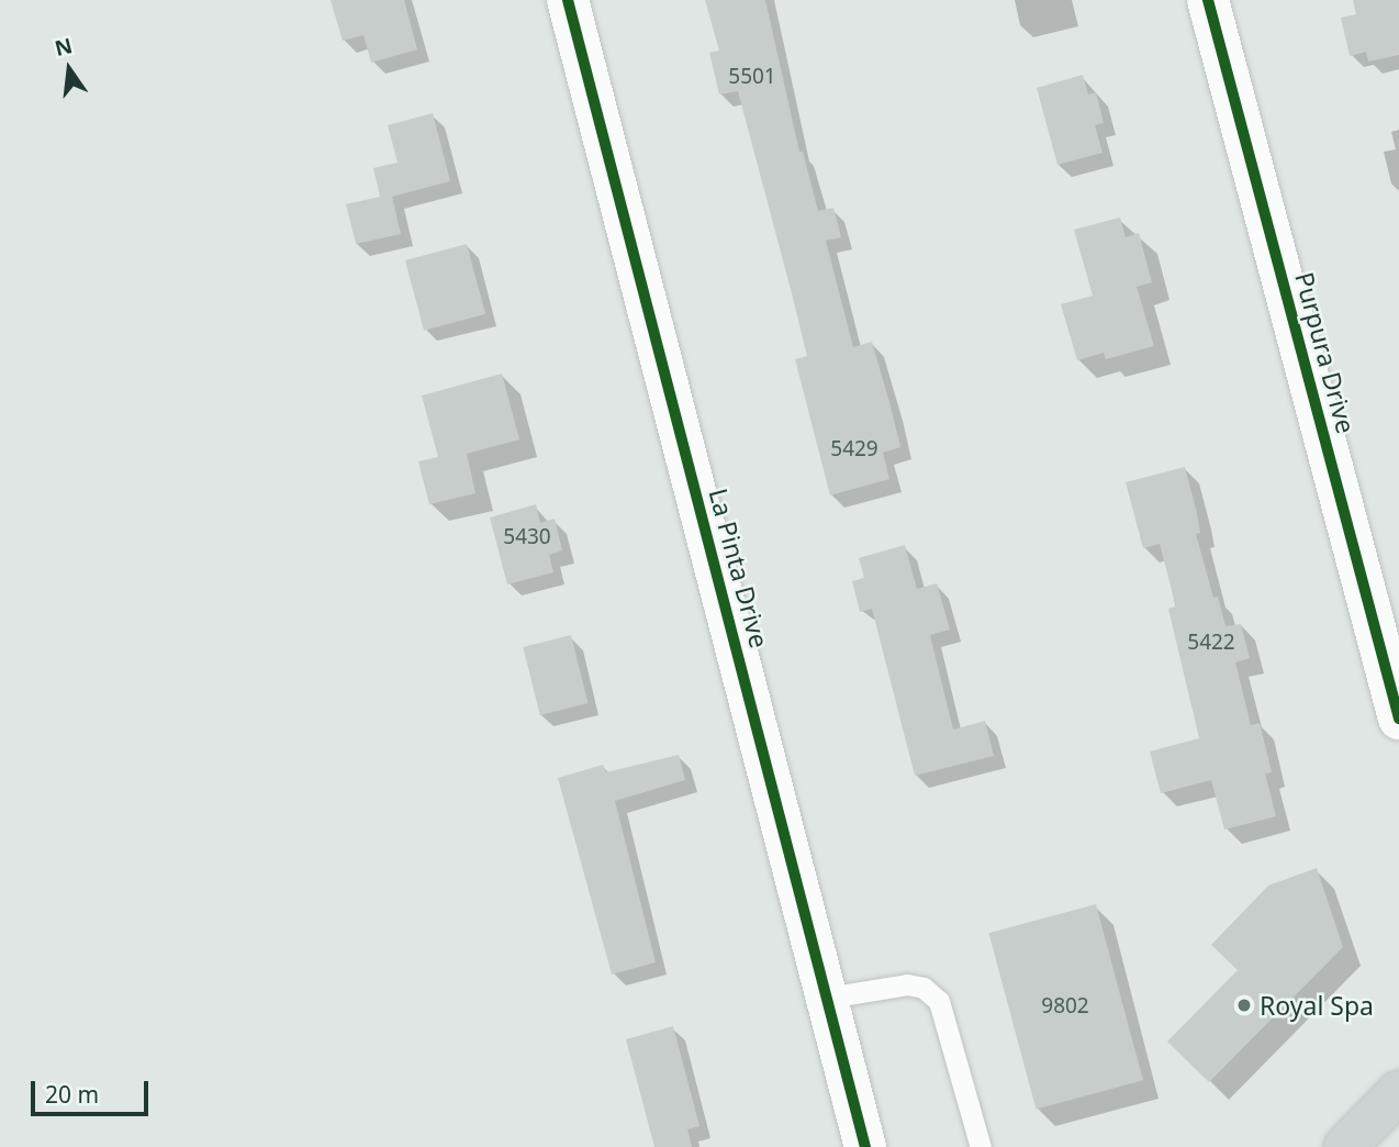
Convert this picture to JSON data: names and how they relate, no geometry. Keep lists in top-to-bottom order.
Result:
{
  "streets": {
    "street": ["Purpura Drive", "La Pinta Drive"]
  },
  "places": ["Royal Spa"],
  "house_numbers": [
    "5501",
    "5429",
    "5430",
    "5422",
    "9802"
  ],
  "scale_bar": "20 m",
  "north": "top"
}
